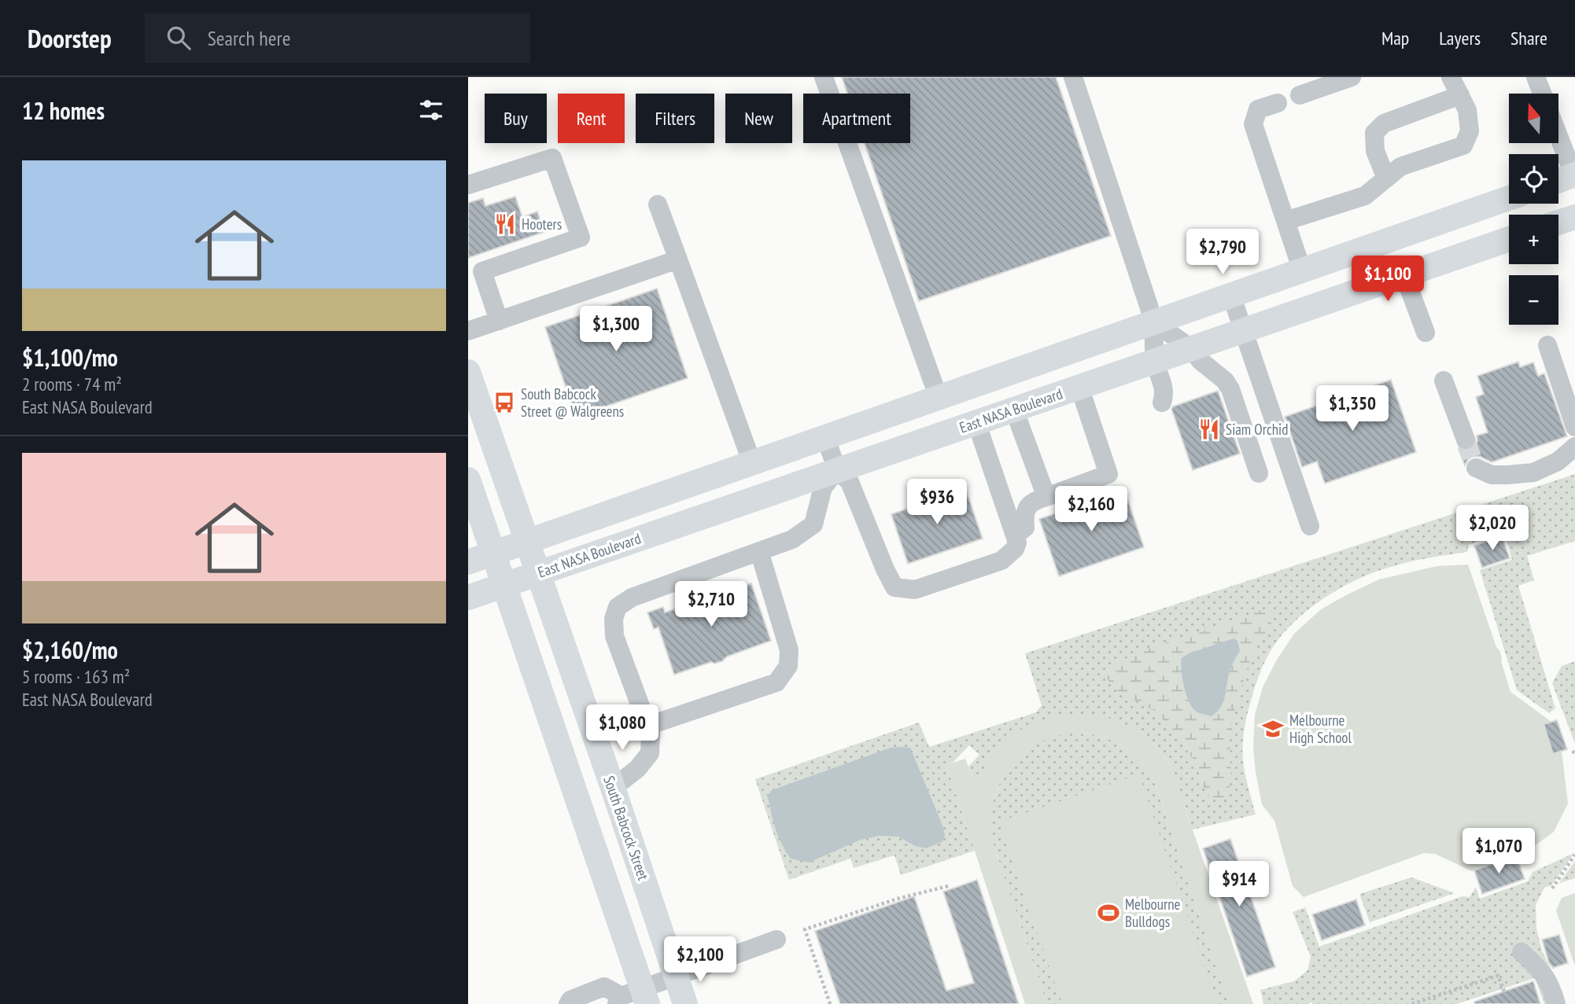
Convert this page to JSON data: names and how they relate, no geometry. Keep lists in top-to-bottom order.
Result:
{
  "streets": {
    "main road": ["East NASA Boulevard", "South Babcock Street"]
  },
  "crossings": [
    ["East NASA Boulevard", "South Babcock Street"]
  ],
  "places": {
    "restaurant": ["Hooters", "Siam Orchid"],
    "bus stop": ["South Babcock Street @ Walgreens"],
    "school or university": ["Melbourne High School"],
    "sports": ["Melbourne Bulldogs"]
  },
  "north": "top",
  "page": {
    "header": "Doorstep",
    "search": "Search here",
    "nav": ["Map", "Layers", "Share"],
    "heading": "12 homes",
    "map_buttons": ["+", "−"],
    "chip": [
      "Buy",
      "Rent",
      "Filters",
      "New",
      "Apartment"
    ],
    "list": [
      {
        "name": "$1,100/mo",
        "note": "2 rooms · 74 m² · East NASA Boulevard"
      },
      {
        "name": "$2,160/mo",
        "note": "5 rooms · 163 m² · East NASA Boulevard"
      }
    ],
    "price": [
      "$2,790",
      "$1,100",
      "$1,300",
      "$1,350",
      "$936",
      "$2,160",
      "$2,020",
      "$2,710",
      "$1,080",
      "$1,070",
      "$914",
      "$2,100"
    ]
  }
}
